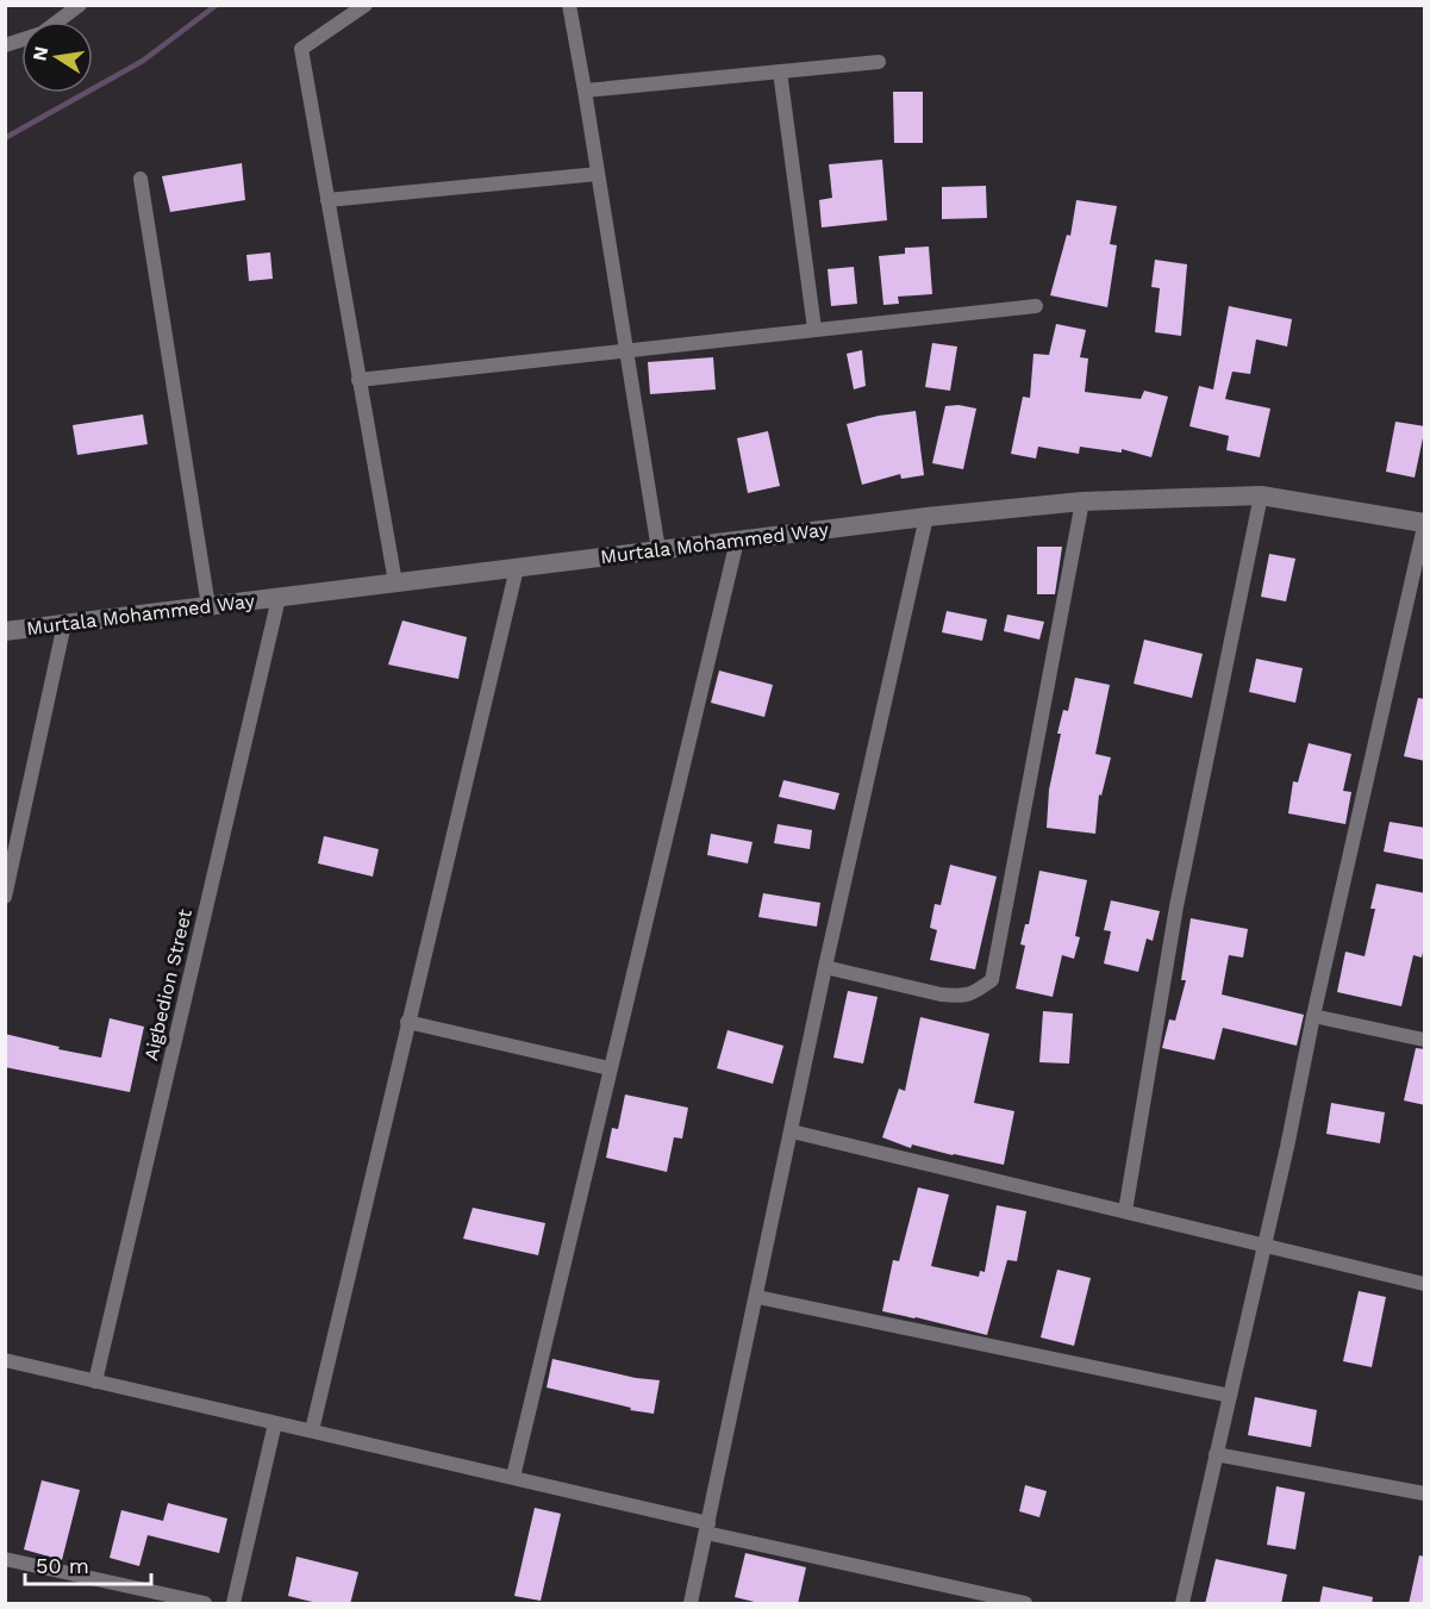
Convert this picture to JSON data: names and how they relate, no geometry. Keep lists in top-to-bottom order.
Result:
{
  "streets": {
    "street": ["Murtala Mohammed Way", "Aigbedion Street"]
  },
  "crossings": [
    ["Murtala Mohammed Way", "Aigbedion Street"]
  ],
  "scale_bar": "50 m",
  "north": "left"
}
